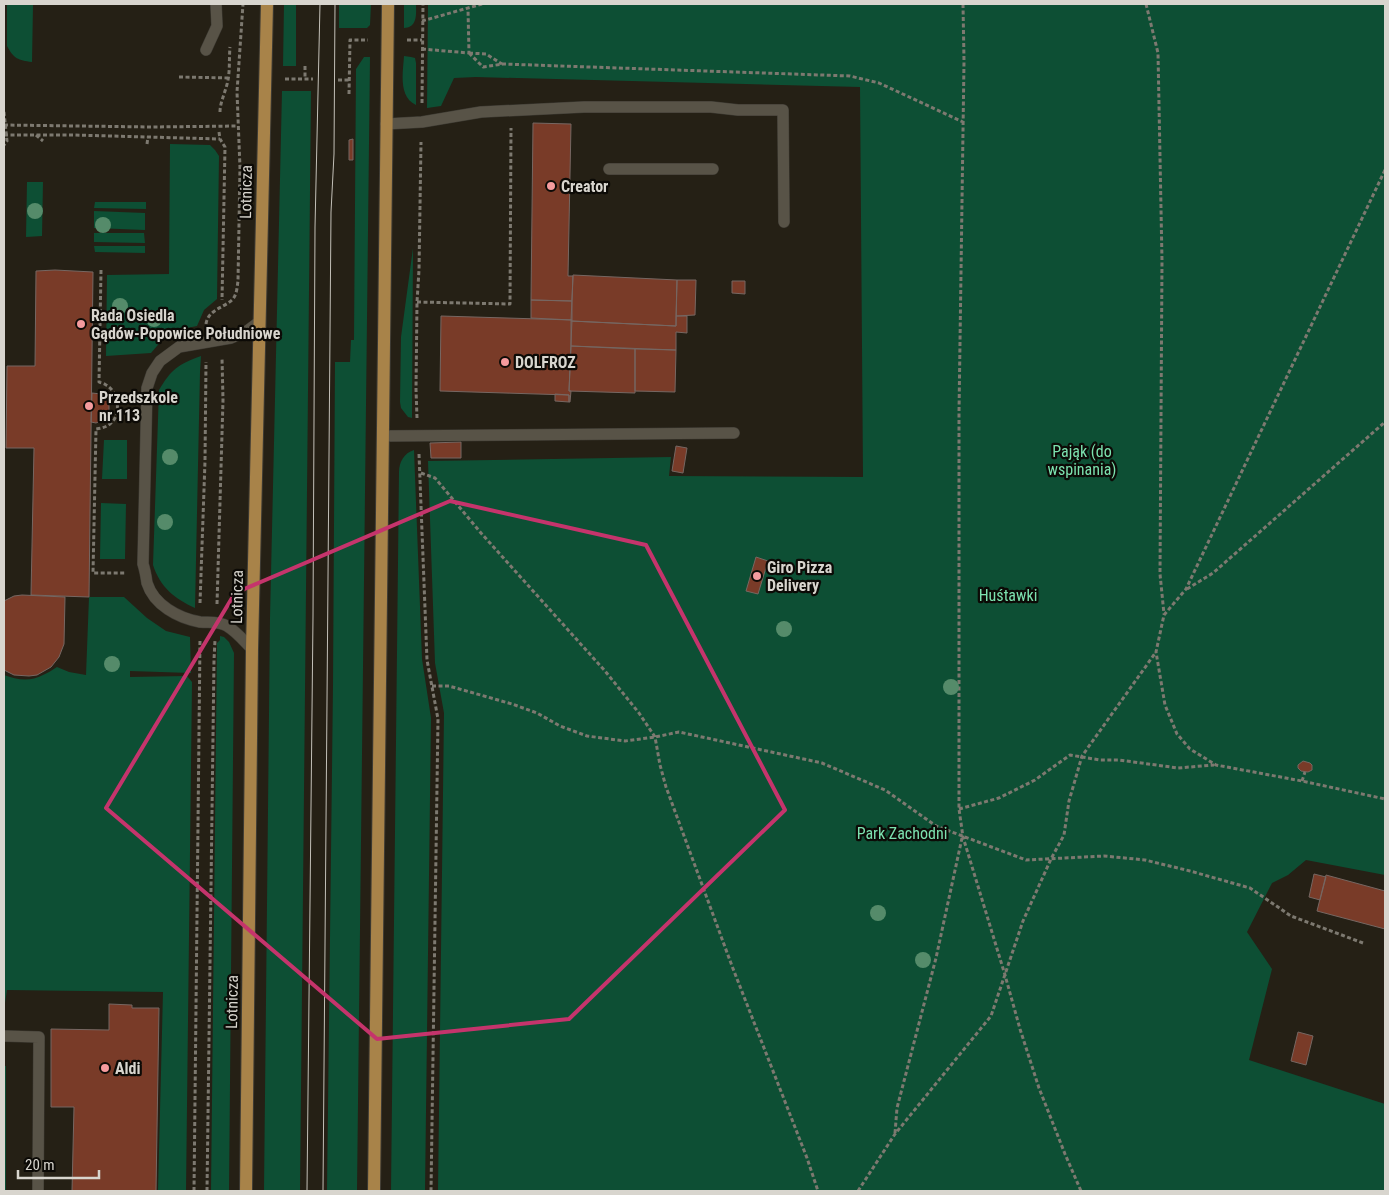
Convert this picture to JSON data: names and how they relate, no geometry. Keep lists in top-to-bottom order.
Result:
{
  "streets": {
    "main road": ["Lotnicza"]
  },
  "parks": ["Pająk (do wspinania)", "Huśtawki", "Park Zachodni"],
  "places": [
    "Creator",
    "Rada Osiedla Gądów-Popowice Południowe",
    "DOLFROZ",
    "Przedszkole nr 113",
    "Giro Pizza Delivery",
    "Aldi"
  ],
  "scale_bar": "20 m"
}
